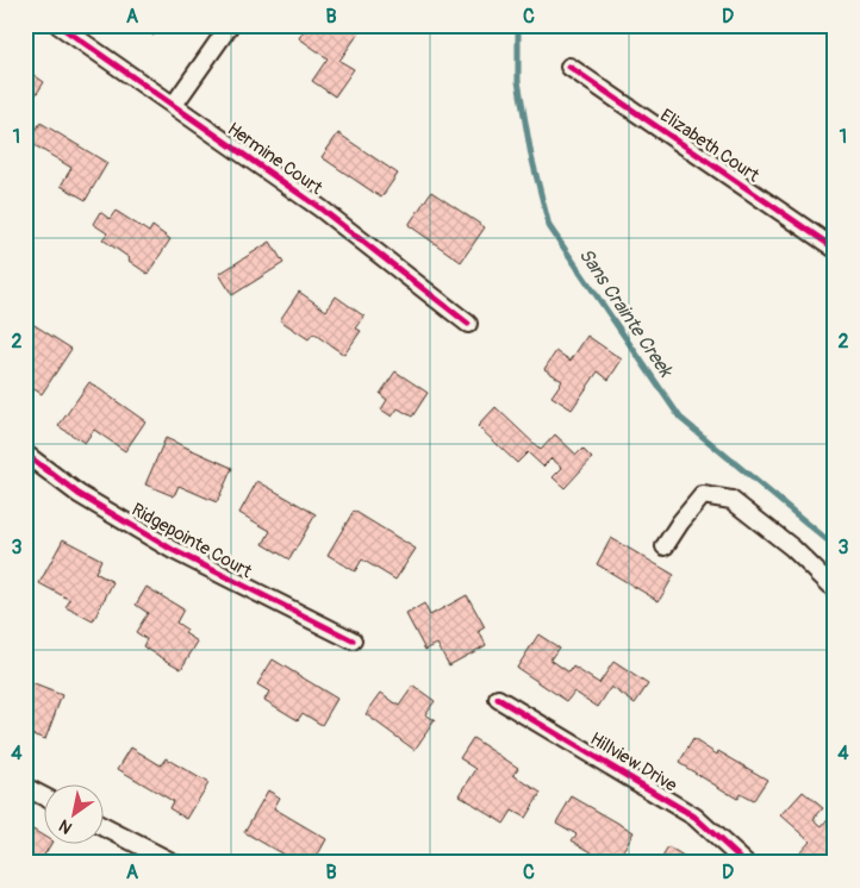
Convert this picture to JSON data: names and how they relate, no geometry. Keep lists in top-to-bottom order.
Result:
{
  "streets": {
    "street": [
      "Elizabeth Court",
      "Hermine Court",
      "Ridgepointe Court",
      "Hillview Drive"
    ]
  },
  "water": ["Sans Crainte Creek"],
  "north": "bottom left",
  "grid": {
    "columns": [
      "A",
      "B",
      "C",
      "D"
    ],
    "rows": [
      "1",
      "2",
      "3",
      "4"
    ]
  }
}
